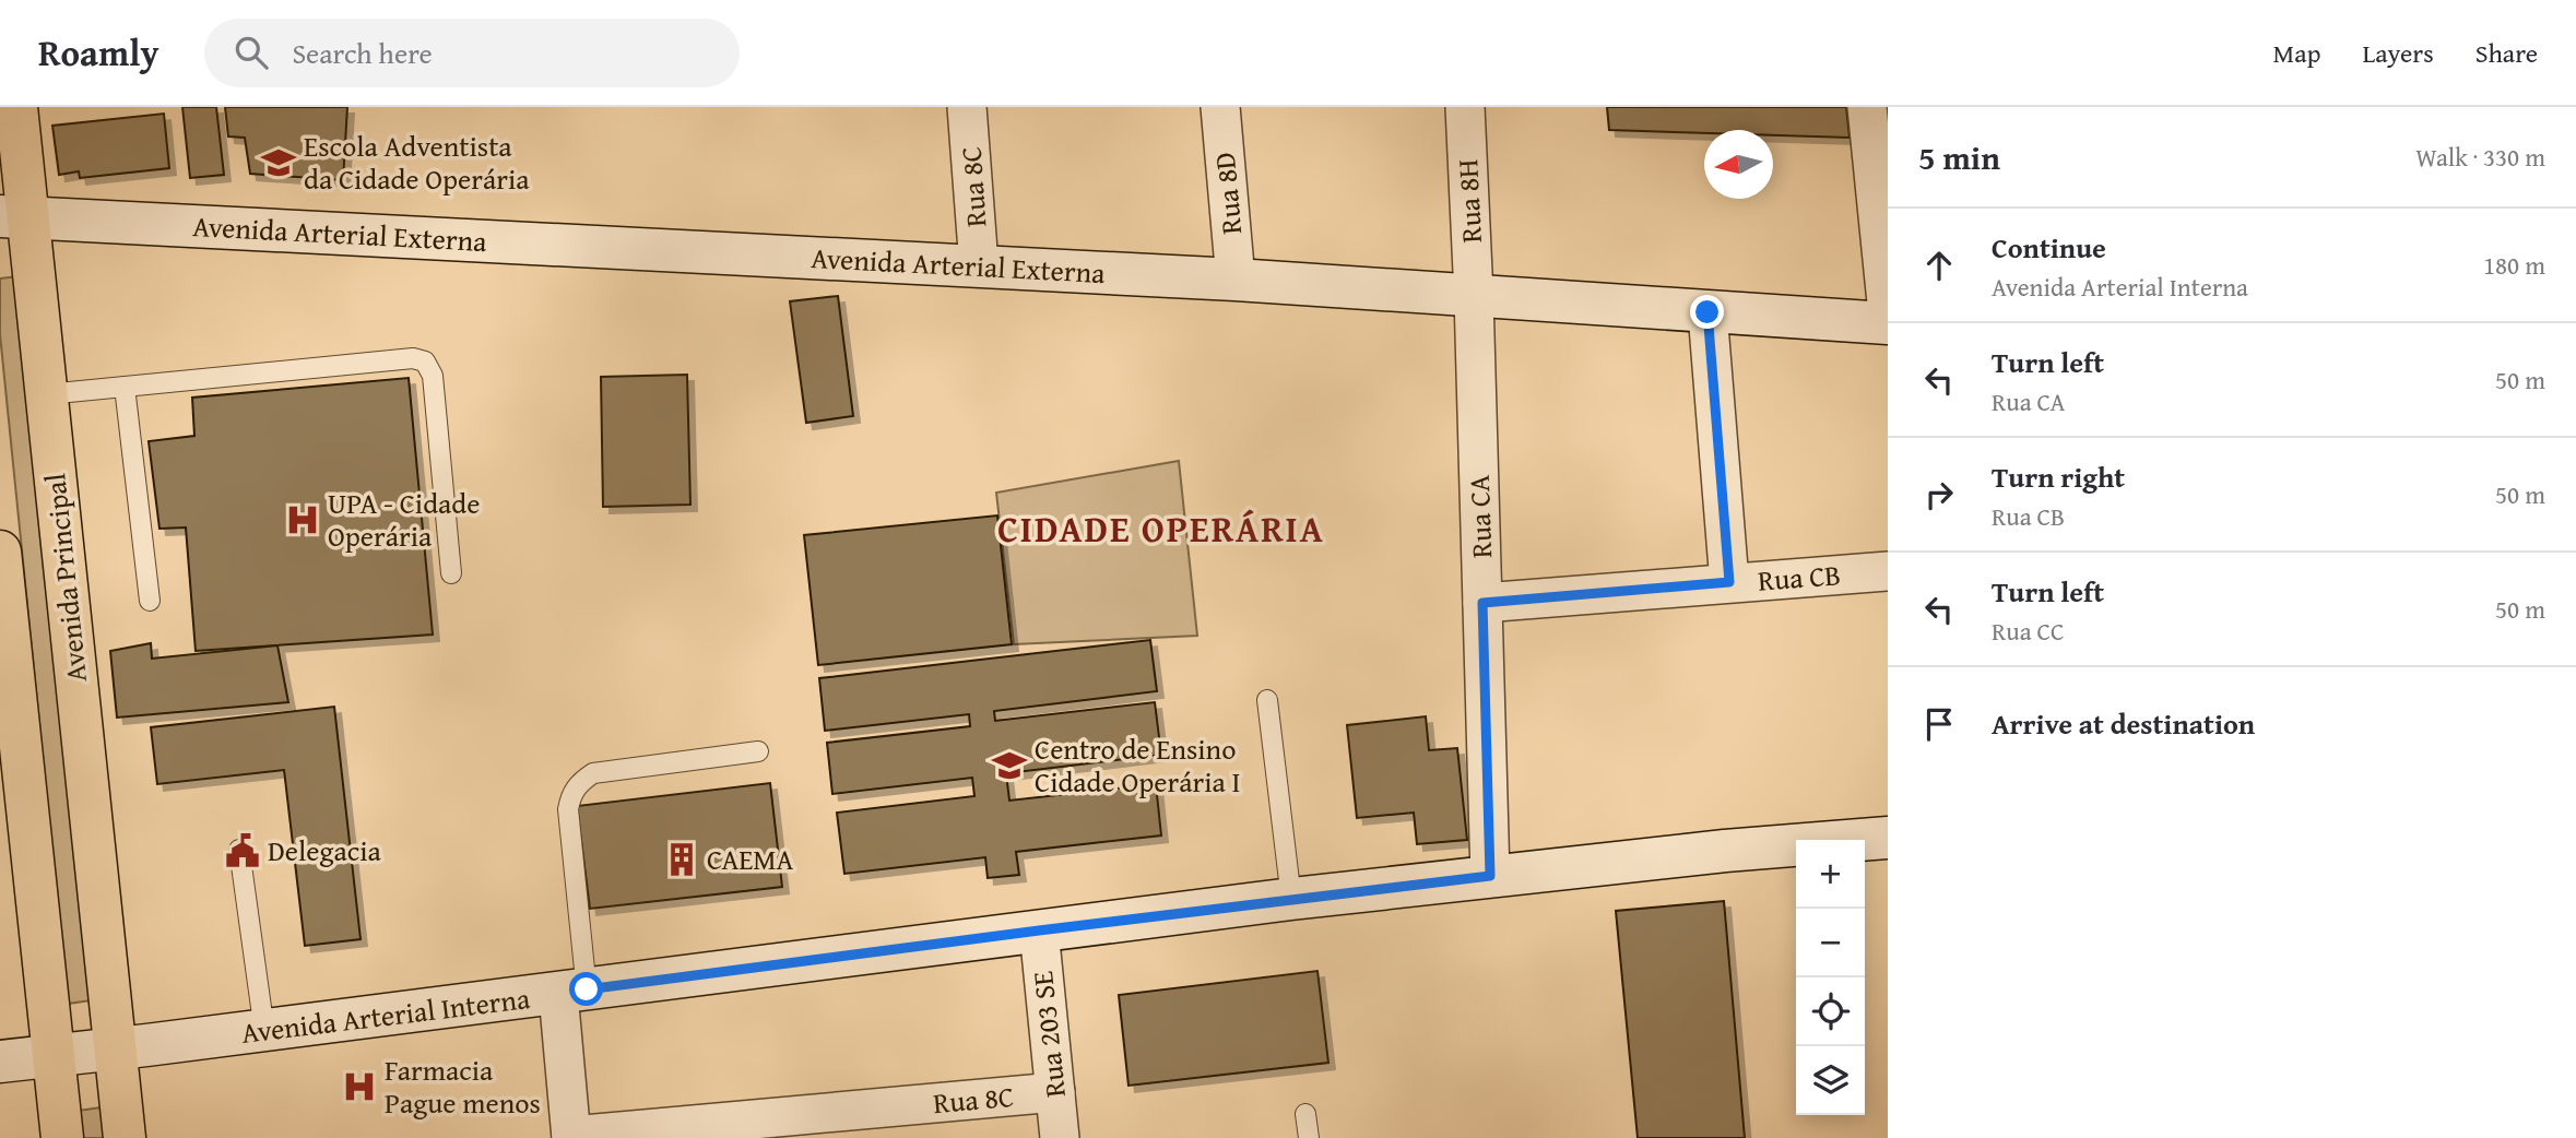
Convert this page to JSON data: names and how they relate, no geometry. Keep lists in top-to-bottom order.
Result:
{
  "streets": {
    "main road": ["Avenida Arterial Externa", "Avenida Principal", "Avenida Arterial Interna"],
    "street": [
      "Rua 8C",
      "Rua 8D",
      "Rua 8H",
      "Rua CA",
      "Rua CB",
      "Rua 203 SE"
    ]
  },
  "crossings": [
    ["Rua 8C", "Avenida Arterial Externa"],
    ["Rua 8C", "Rua 203 SE"],
    ["Rua 8D", "Avenida Arterial Externa"],
    ["Rua 8H", "Avenida Arterial Externa"],
    ["Rua 8H", "Rua CA"],
    ["Avenida Arterial Externa", "Rua CA"],
    ["Avenida Arterial Externa", "Avenida Principal"],
    ["Rua CA", "Rua CB"],
    ["Rua CA", "Avenida Arterial Interna"],
    ["Avenida Principal", "Avenida Arterial Interna"],
    ["Avenida Arterial Interna", "Rua 203 SE"]
  ],
  "districts": ["CIDADE OPERÁRIA"],
  "places": {
    "school or university": ["Escola Adventista da Cidade Operária", "Centro de Ensino Cidade Operária I"],
    "hospital": ["UPA - Cidade Operária", "Farmacia Pague menos"],
    "public building": ["Delegacia"],
    "building": ["CAEMA"]
  },
  "north": "left",
  "page": {
    "header": "Roamly",
    "search": "Search here",
    "nav": ["Map", "Layers", "Share"],
    "heading": ["5 min", "Walk · 330 m"],
    "list": [
      ["Continue", "Avenida Arterial Interna", "180 m"],
      ["Turn left", "Rua CA", "50 m"],
      ["Turn right", "Rua CB", "50 m"],
      ["Turn left", "Rua CC", "50 m"],
      "Arrive at destination"
    ],
    "map_buttons": ["+", "−"]
  }
}
